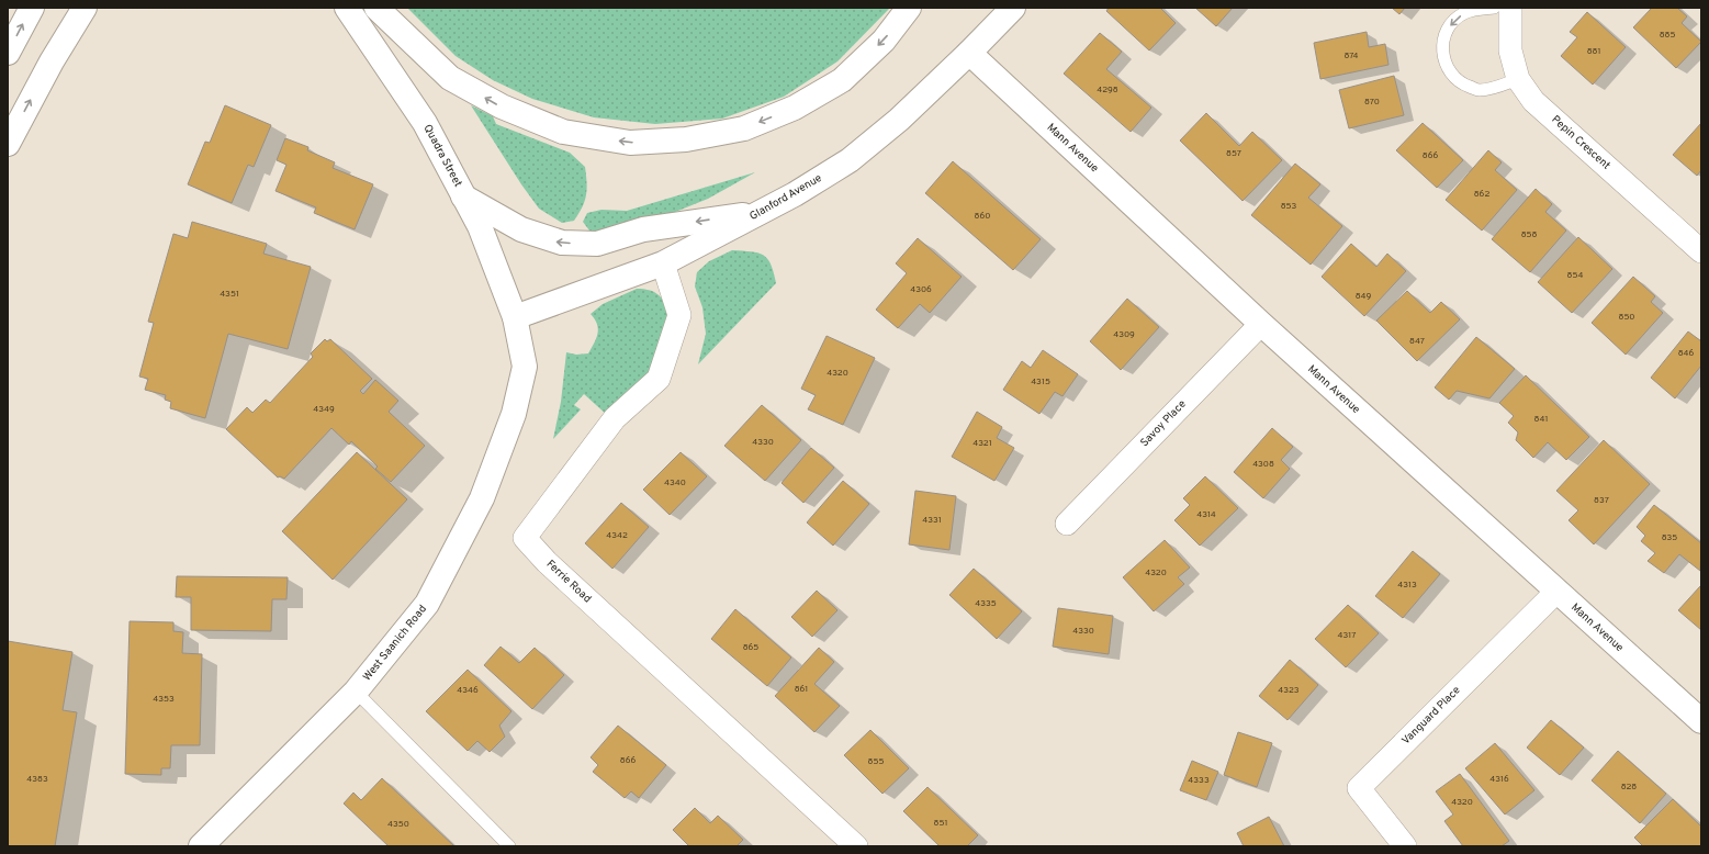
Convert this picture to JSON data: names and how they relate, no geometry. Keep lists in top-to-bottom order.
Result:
{
  "streets": {
    "main road": [
      "Mann Avenue",
      "Quadra Street",
      "Glanford Avenue",
      "West Saanich Road"
    ],
    "street": [
      "Pepin Crescent",
      "Savoy Place",
      "Ferrie Road",
      "Vanguard Place"
    ]
  },
  "crossings": [
    ["Mann Avenue", "Glanford Avenue"],
    ["Mann Avenue", "Savoy Place"],
    ["Mann Avenue", "Vanguard Place"],
    ["Quadra Street", "Glanford Avenue"],
    ["Quadra Street", "West Saanich Road"],
    ["Glanford Avenue", "Ferrie Road"],
    ["Glanford Avenue", "West Saanich Road"]
  ],
  "house_numbers": [
    "885",
    "881",
    "874",
    "4298",
    "870",
    "857",
    "866",
    "862",
    "853",
    "860",
    "858",
    "854",
    "4306",
    "4351",
    "849",
    "850",
    "4309",
    "847",
    "846",
    "4320",
    "4315",
    "4349",
    "841",
    "4330",
    "4321",
    "4308",
    "4340",
    "837",
    "4314",
    "4331",
    "4342",
    "835",
    "4320",
    "4313",
    "4335",
    "4330",
    "4317",
    "865",
    "861",
    "4346",
    "4323",
    "4353",
    "866",
    "855",
    "4383",
    "4316",
    "4333",
    "828",
    "4320",
    "851",
    "4350"
  ]
}
